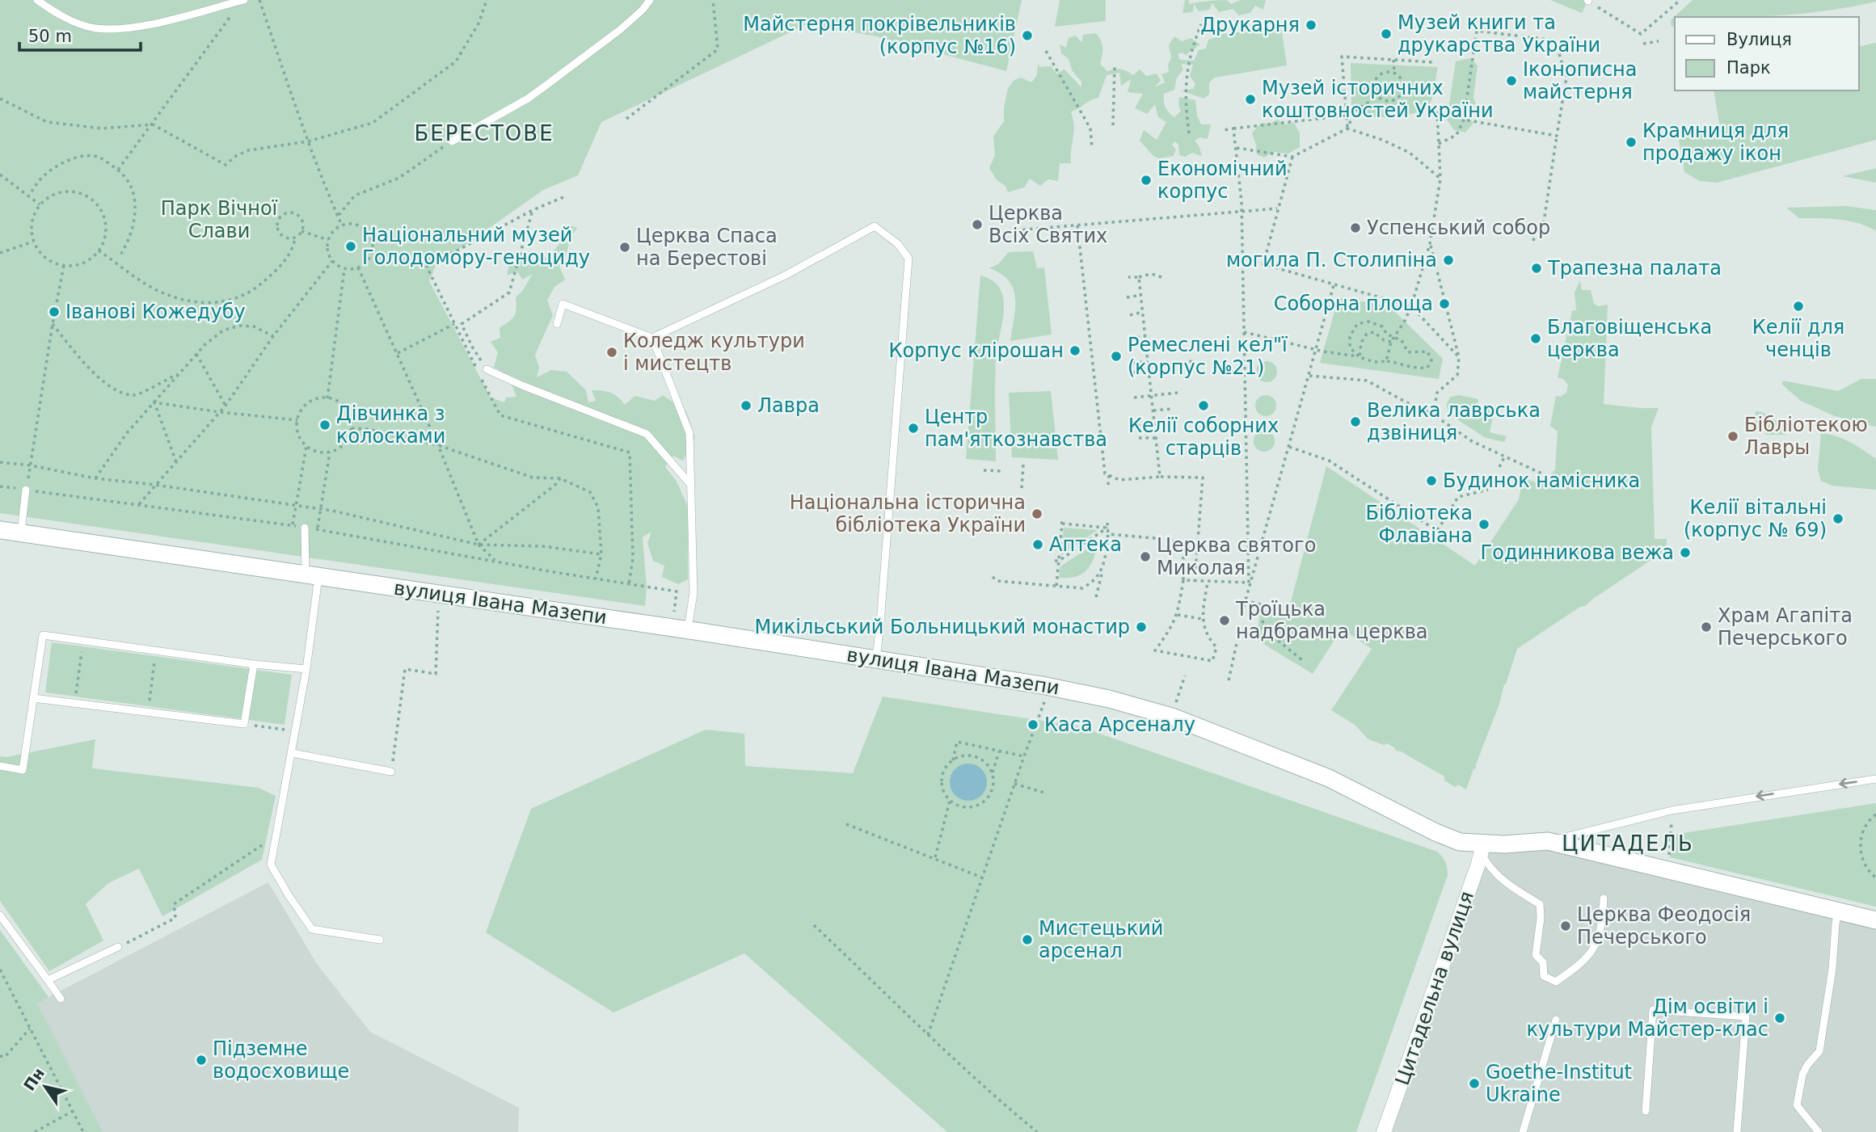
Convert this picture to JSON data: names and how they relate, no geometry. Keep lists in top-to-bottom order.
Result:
{
  "streets": {
    "main road": ["вулиця Івана Мазепи"],
    "street": ["Цитадельна вулиця"]
  },
  "crossings": [
    ["вулиця Івана Мазепи", "Цитадельна вулиця"]
  ],
  "districts": ["БЕРЕСТОВЕ", "ЦИТАДЕЛЬ"],
  "parks": ["Парк Вічної Слави"],
  "places": [
    "Друкарня",
    "Музей книги та друкарства України",
    "Майстерня покрівельників (корпус №16)",
    "Iконописна майстерня",
    "Музей історичних коштовностей України",
    "Крамниця для продажу ікон",
    "Економічний корпус",
    "Церква Всіх Святих",
    "Успенський собор",
    "Національний музей Голодомору-геноциду",
    "Церква Спаса на Берестові",
    "могила П. Столипіна",
    "Трапезна палата",
    "Соборна площа",
    "Келії для ченців",
    "Іванові Кожедубу",
    "Благовіщенська церква",
    "Корпус клірошан",
    "Коледж культури і мистецтв",
    "Ремеслені кел\"ї (корпус №21)",
    "Лавра",
    "Келії соборних старців",
    "Велика лаврська дзвіниця",
    "Дівчинка з колосками",
    "Центр пам'яткознавства",
    "Бібліотекою Лавры",
    "Будинок намісника",
    "Національна історична бібліотека України",
    "Келії вітальні (корпус № 69)",
    "Бібліотека Флавіана",
    "Аптека",
    "Годинникова вежа",
    "Церква святого Миколая",
    "Троїцька надбрамна церква",
    "Микільський Больницький монастир",
    "Храм Агапіта Печерського",
    "Каса Арсеналу",
    "Церква Феодосія Печерського",
    "Мистецький арсенал",
    "Дім освіти і культури Майстер-клас",
    "Підземне водосховище",
    "Goethe-Institut Ukraine"
  ],
  "legend": ["Вулиця", "Парк"],
  "scale_bar": "50 m",
  "north": "top left"
}
